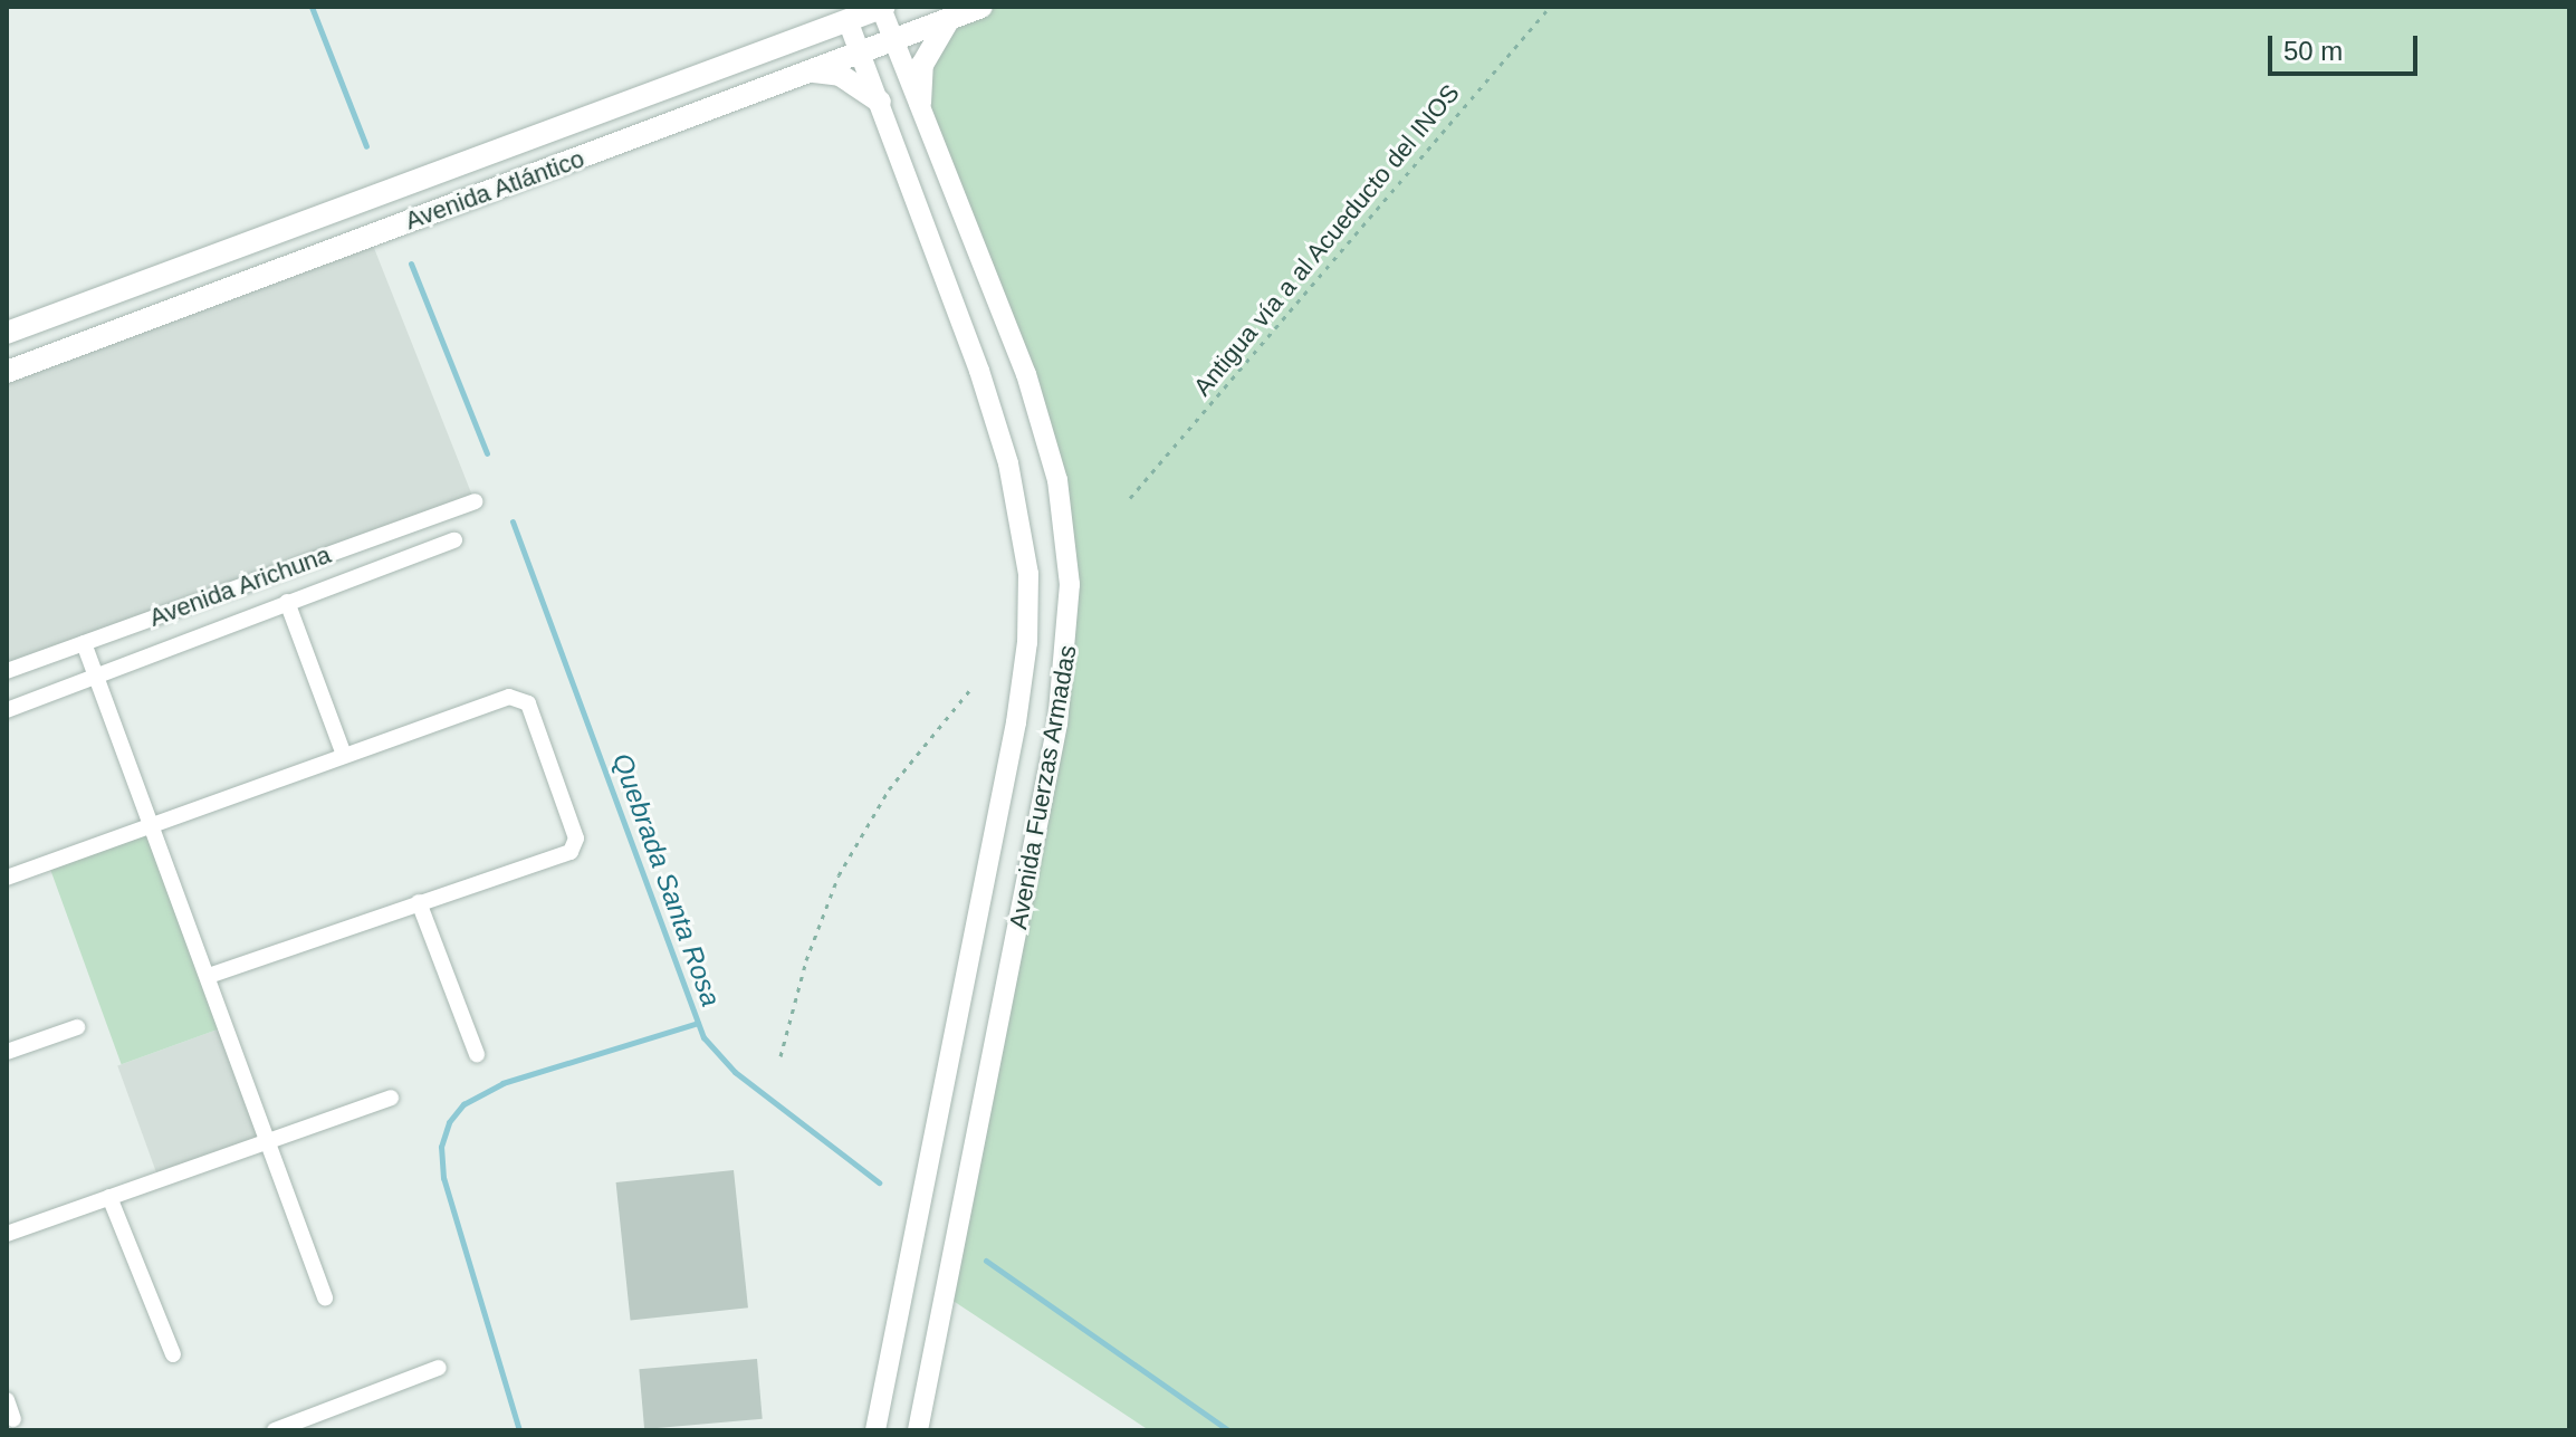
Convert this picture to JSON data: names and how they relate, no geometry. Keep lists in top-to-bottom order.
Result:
{
  "streets": {
    "main road": ["Avenida Atlántico"],
    "street": ["Avenida Arichuna", "Avenida Fuerzas Armadas"],
    "path": ["Antigua vía a al Acueducto del INOS"]
  },
  "crossings": [
    ["Avenida Atlántico", "Avenida Fuerzas Armadas"]
  ],
  "water": ["Quebrada Santa Rosa"],
  "scale_bar": "50 m"
}
